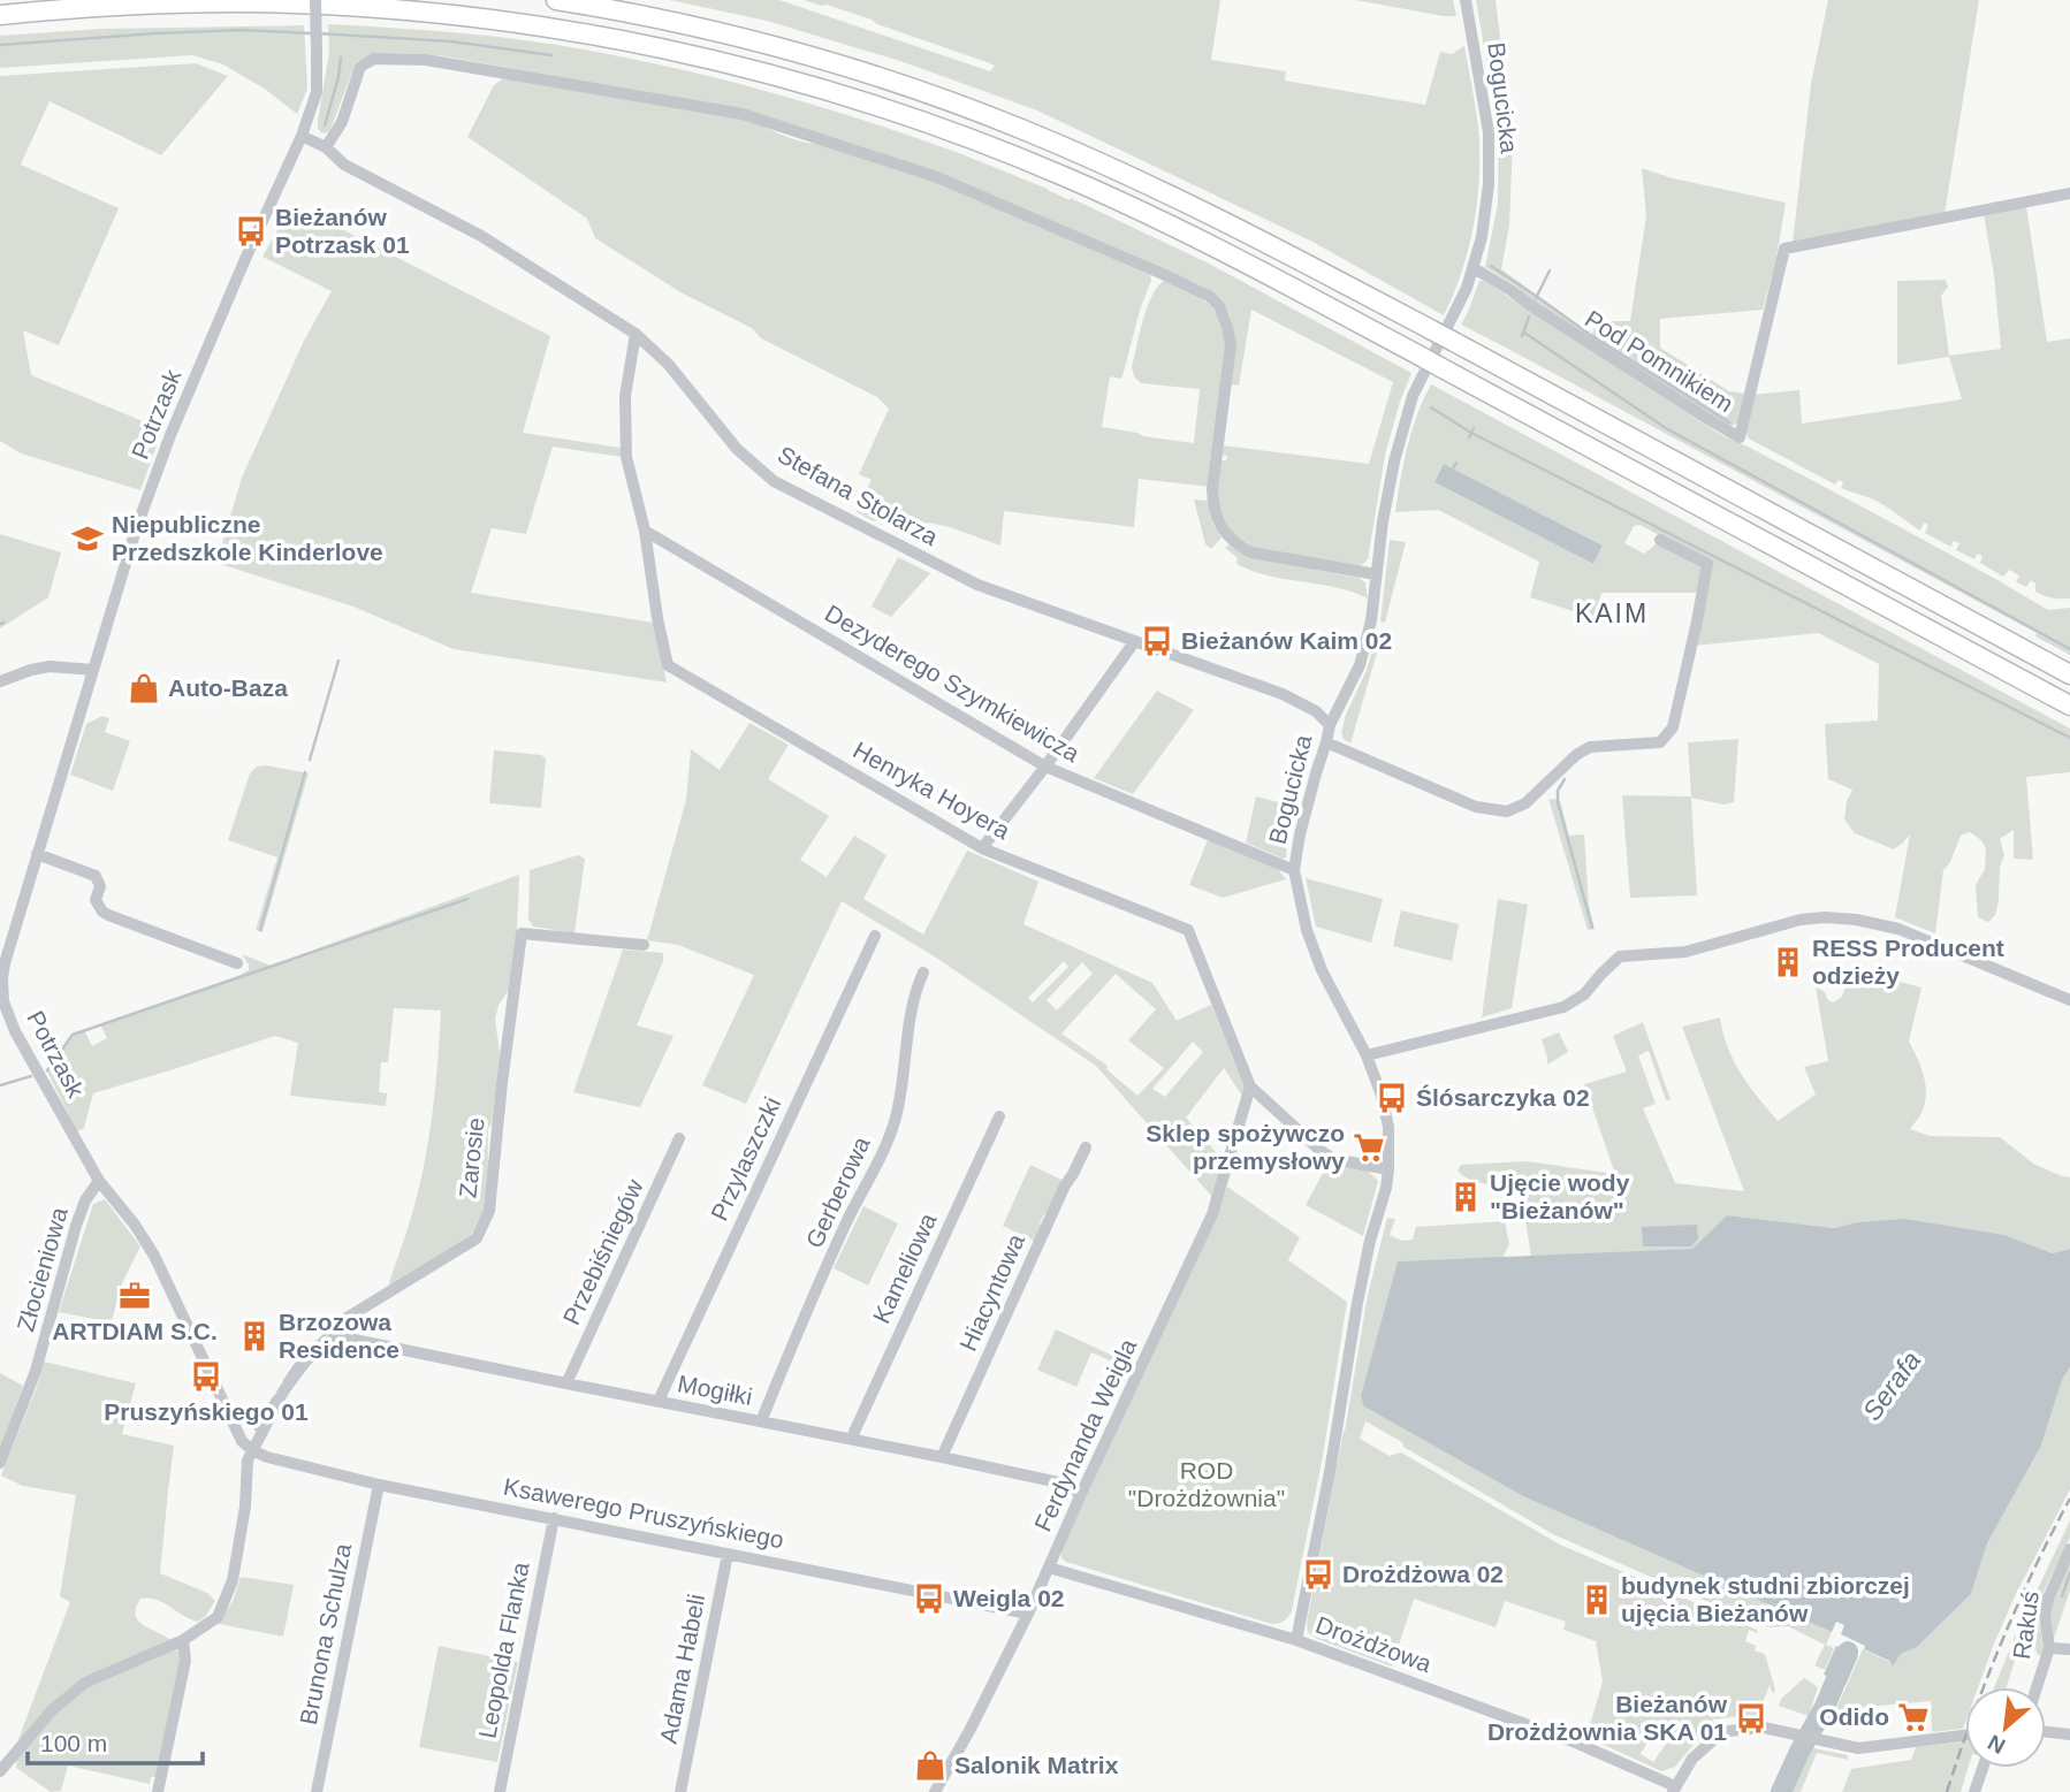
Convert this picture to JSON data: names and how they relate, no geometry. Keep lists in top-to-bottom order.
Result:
{
  "streets": {
    "street": [
      "Bogucicka",
      "Pod Pomnikiem",
      "Potrzask",
      "Stefana Stolarza",
      "Dezyderego Szymkiewicza",
      "Henryka Hoyera",
      "Zarosie",
      "Przylaszczki",
      "Gerberowa",
      "Przebiśniegów",
      "Kameliowa",
      "Złocieniowa",
      "Hiacyntowa",
      "Mogiłki",
      "Ferdynanda Weigla",
      "Ksawerego Pruszyńskiego",
      "Rakuś",
      "Brunona Schulza",
      "Drożdżowa",
      "Leopolda Flanka",
      "Adama Habeli"
    ]
  },
  "crossings": [
    ["Bogucicka", "Pod Pomnikiem"],
    ["Bogucicka", "Stefana Stolarza"],
    ["Bogucicka", "Dezyderego Szymkiewicza"],
    ["Bogucicka", "Henryka Hoyera"],
    ["Bogucicka", "Drożdżowa"],
    ["Potrzask", "Stefana Stolarza"],
    ["Potrzask", "Zarosie"],
    ["Potrzask", "Złocieniowa"],
    ["Potrzask", "Ksawerego Pruszyńskiego"],
    ["Stefana Stolarza", "Henryka Hoyera"],
    ["Dezyderego Szymkiewicza", "Henryka Hoyera"],
    ["Henryka Hoyera", "Ferdynanda Weigla"],
    ["Zarosie", "Mogiłki"],
    ["Zarosie", "Ksawerego Pruszyńskiego"],
    ["Przylaszczki", "Mogiłki"],
    ["Gerberowa", "Mogiłki"],
    ["Przebiśniegów", "Mogiłki"],
    ["Kameliowa", "Mogiłki"],
    ["Hiacyntowa", "Mogiłki"],
    ["Mogiłki", "Ferdynanda Weigla"],
    ["Ferdynanda Weigla", "Ksawerego Pruszyńskiego"],
    ["Ferdynanda Weigla", "Drożdżowa"],
    ["Ksawerego Pruszyńskiego", "Brunona Schulza"],
    ["Ksawerego Pruszyńskiego", "Leopolda Flanka"],
    ["Ksawerego Pruszyńskiego", "Adama Habeli"]
  ],
  "districts": ["KAIM"],
  "water": ["Serafa"],
  "parks": ["ROD \"Drożdżownia\""],
  "places": {
    "bus stop": [
      "Bieżanów Potrzask 01",
      "Bieżanów Kaim 02",
      "Ślósarczyka 02",
      "Pruszyńskiego 01",
      "Drożdżowa 02",
      "Weigla 02",
      "Bieżanów Drożdżownia SKA 01"
    ],
    "school or university": ["Niepubliczne Przedszkole Kinderlove"],
    "shop": ["Auto-Baza", "Salonik Matrix"],
    "building": [
      "RESS Producent odzieży",
      "Ujęcie wody \"Bieżanów\"",
      "Brzozowa Residence",
      "budynek studni zbiorczej ujęcia Bieżanów"
    ],
    "supermarket": ["Sklep spożywczo przemysłowy", "Odido"],
    "office": ["ARTDIAM S.C."]
  },
  "scale_bar": "100 m",
  "north": "bottom left"
}
